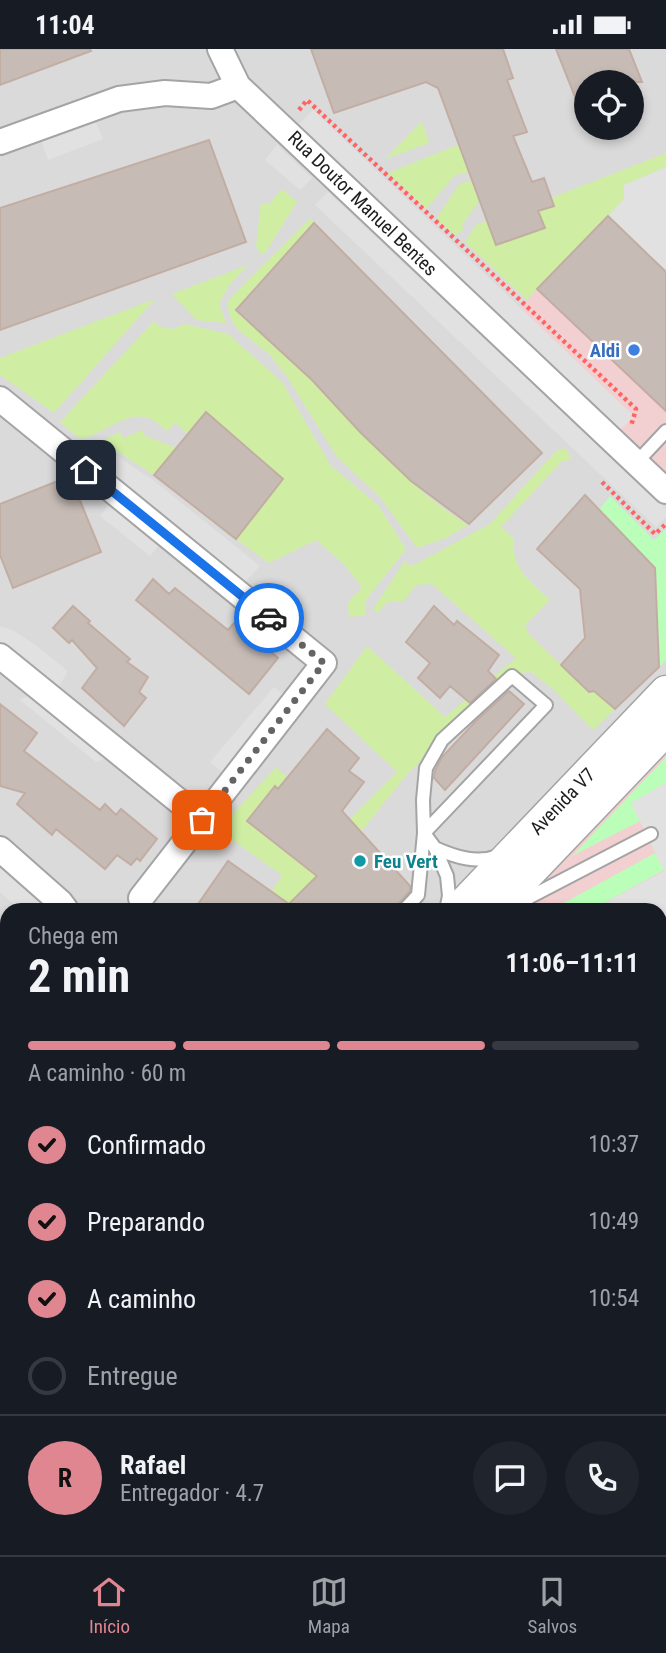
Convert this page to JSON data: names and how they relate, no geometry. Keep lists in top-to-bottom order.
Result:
{
  "streets": {
    "street": ["Rua Doutor Manuel Bentes", "Avenida V7"]
  },
  "places": ["Aldi", "Feu Vert"],
  "page": {
    "status": "11:04",
    "heading": ["2 min", "Chega em", "11:06–11:11"],
    "panel": ["Rafael", "Entregador · 4.7"],
    "bar": "A caminho · 60 m",
    "list": [
      ["Confirmado", "10:37"],
      ["Preparando", "10:49"],
      ["A caminho", "10:54"],
      "Entregue"
    ],
    "round": "R",
    "tabs": ["Início", "Mapa", "Salvos"]
  }
}
